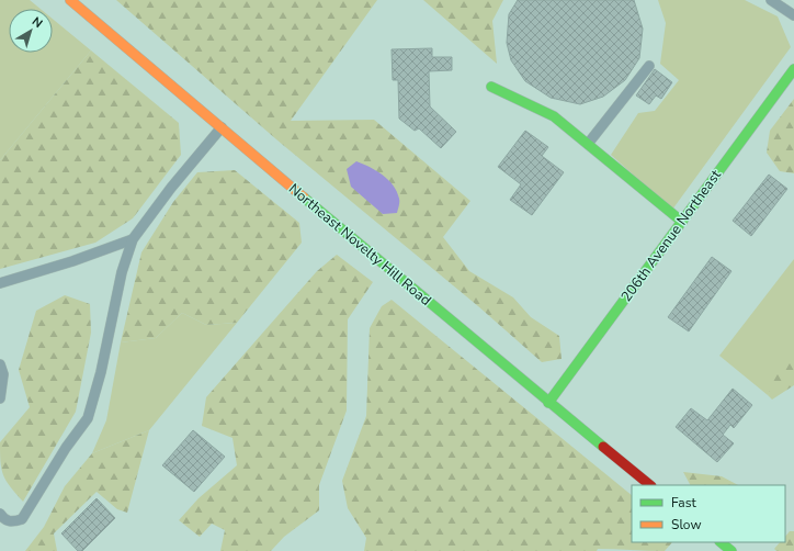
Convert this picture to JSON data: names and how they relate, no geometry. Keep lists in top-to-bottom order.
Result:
{
  "streets": {
    "main road": ["206th Avenue Northeast", "Northeast Novelty Hill Road"]
  },
  "crossings": [
    ["206th Avenue Northeast", "Northeast Novelty Hill Road"]
  ],
  "legend": ["Fast", "Slow"],
  "north": "top right"
}
